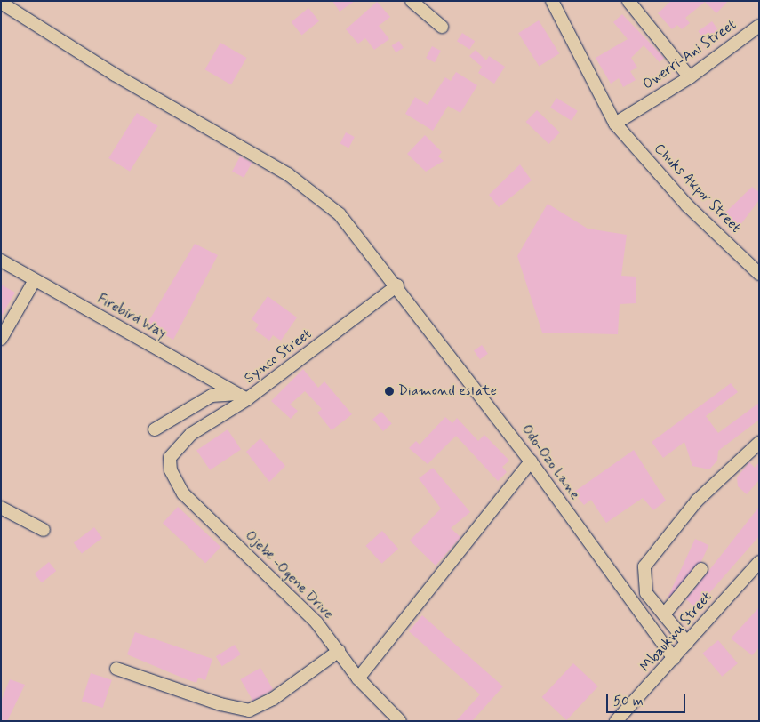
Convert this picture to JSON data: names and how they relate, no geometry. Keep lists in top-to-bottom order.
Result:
{
  "streets": {
    "street": [
      "Owerri-Ani Street",
      "Chuks Akpor Street",
      "Firebird Way",
      "Synco Street",
      "Odo-Ozo Lane",
      "Ojebe -Ogene Drive",
      "Mbaukwu Street"
    ]
  },
  "crossings": [
    ["Owerri-Ani Street", "Chuks Akpor Street"],
    ["Firebird Way", "Synco Street"],
    ["Synco Street", "Odo-Ozo Lane"],
    ["Synco Street", "Ojebe -Ogene Drive"],
    ["Odo-Ozo Lane", "Mbaukwu Street"]
  ],
  "places": ["Diamond estate"],
  "scale_bar": "50 m"
}
